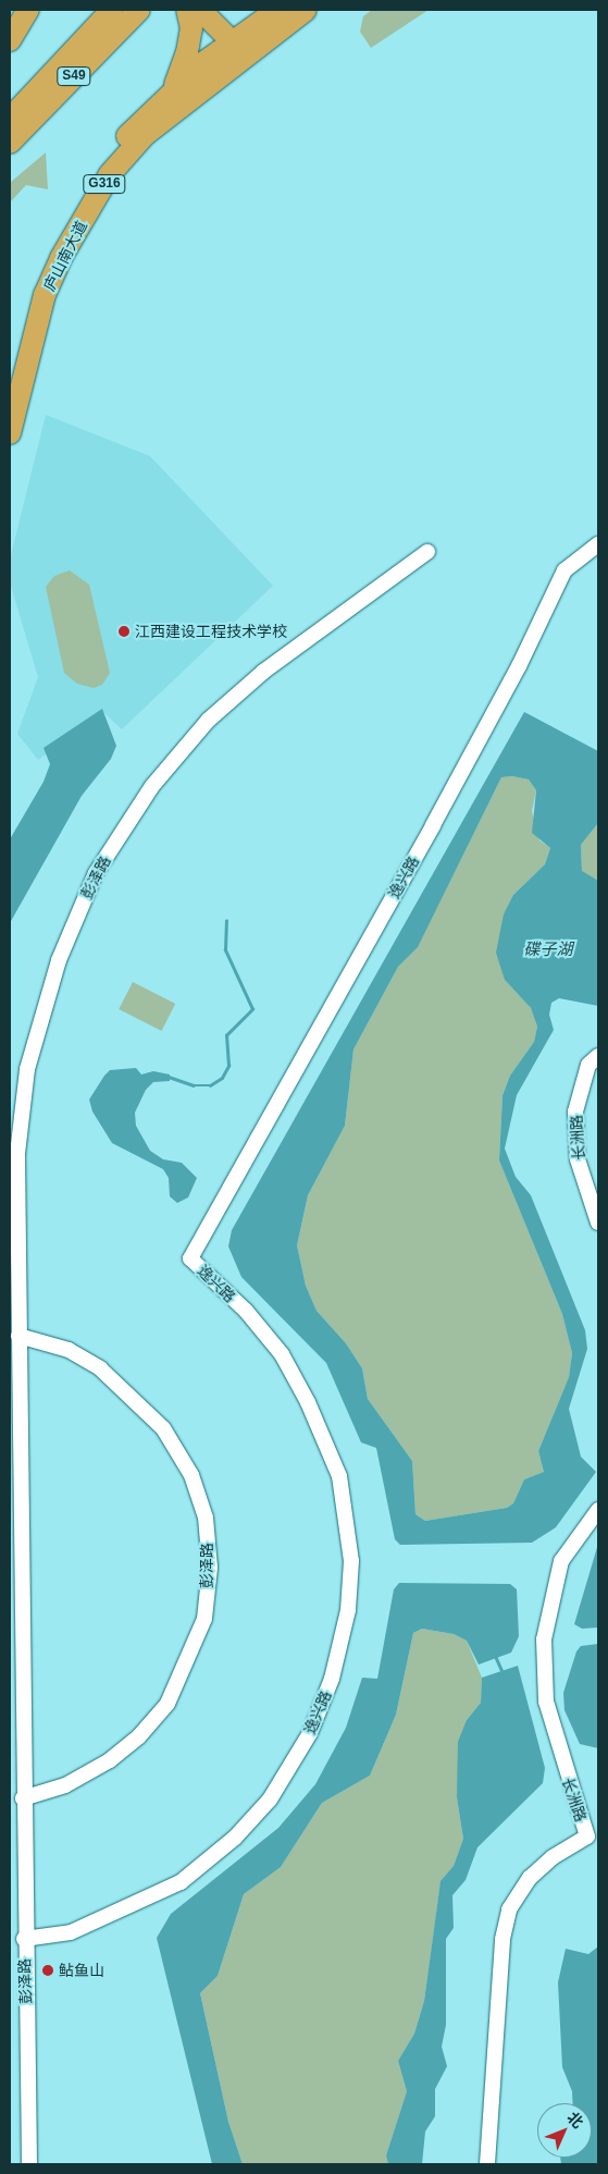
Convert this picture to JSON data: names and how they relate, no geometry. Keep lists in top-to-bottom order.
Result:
{
  "streets": {
    "highway": ["S49", "G316", "庐山南大道"],
    "street": ["彭泽路", "逸兴路", "长洲路"]
  },
  "crossings": [
    ["彭泽路", "逸兴路"]
  ],
  "water": ["碟子湖"],
  "places": ["江西建设工程技术学校", "鲇鱼山"],
  "north": "top right"
}
